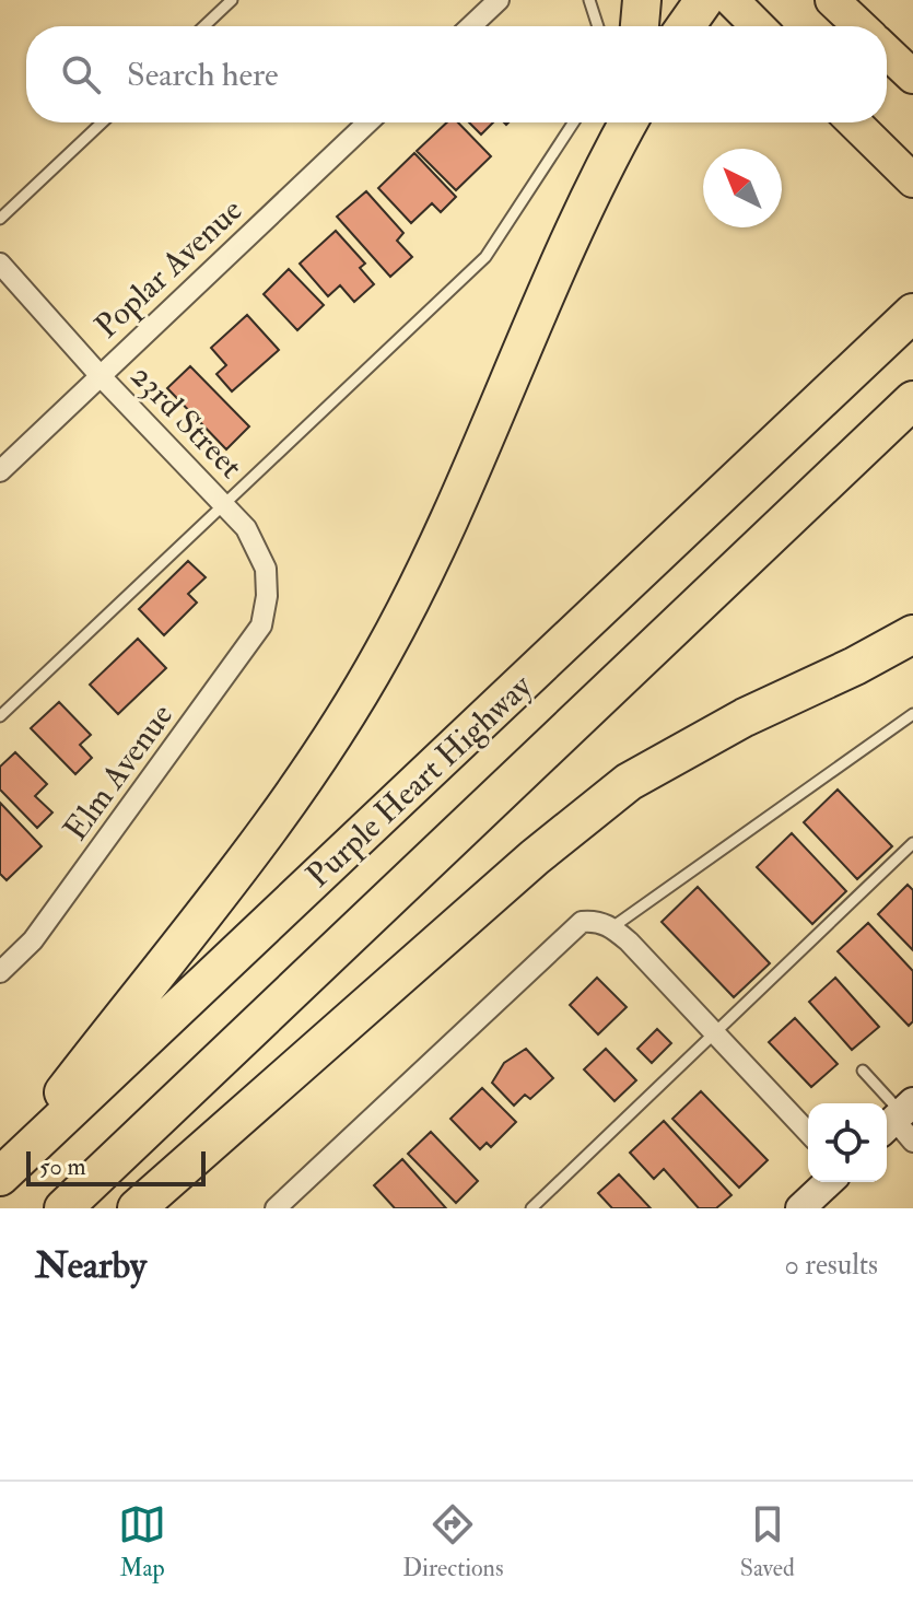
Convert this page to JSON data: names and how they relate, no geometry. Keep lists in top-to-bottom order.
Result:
{
  "streets": {
    "highway": ["Purple Heart Highway"],
    "street": ["Poplar Avenue", "23rd Street", "Elm Avenue"]
  },
  "crossings": [
    ["Poplar Avenue", "23rd Street"],
    ["23rd Street", "Elm Avenue"]
  ],
  "scale_bar": "50 m",
  "north": "top left",
  "page": {
    "search": "Search here",
    "scale": "50 m",
    "heading": ["Nearby", "0 results"],
    "nav": ["Map", "Directions", "Saved"]
  }
}
